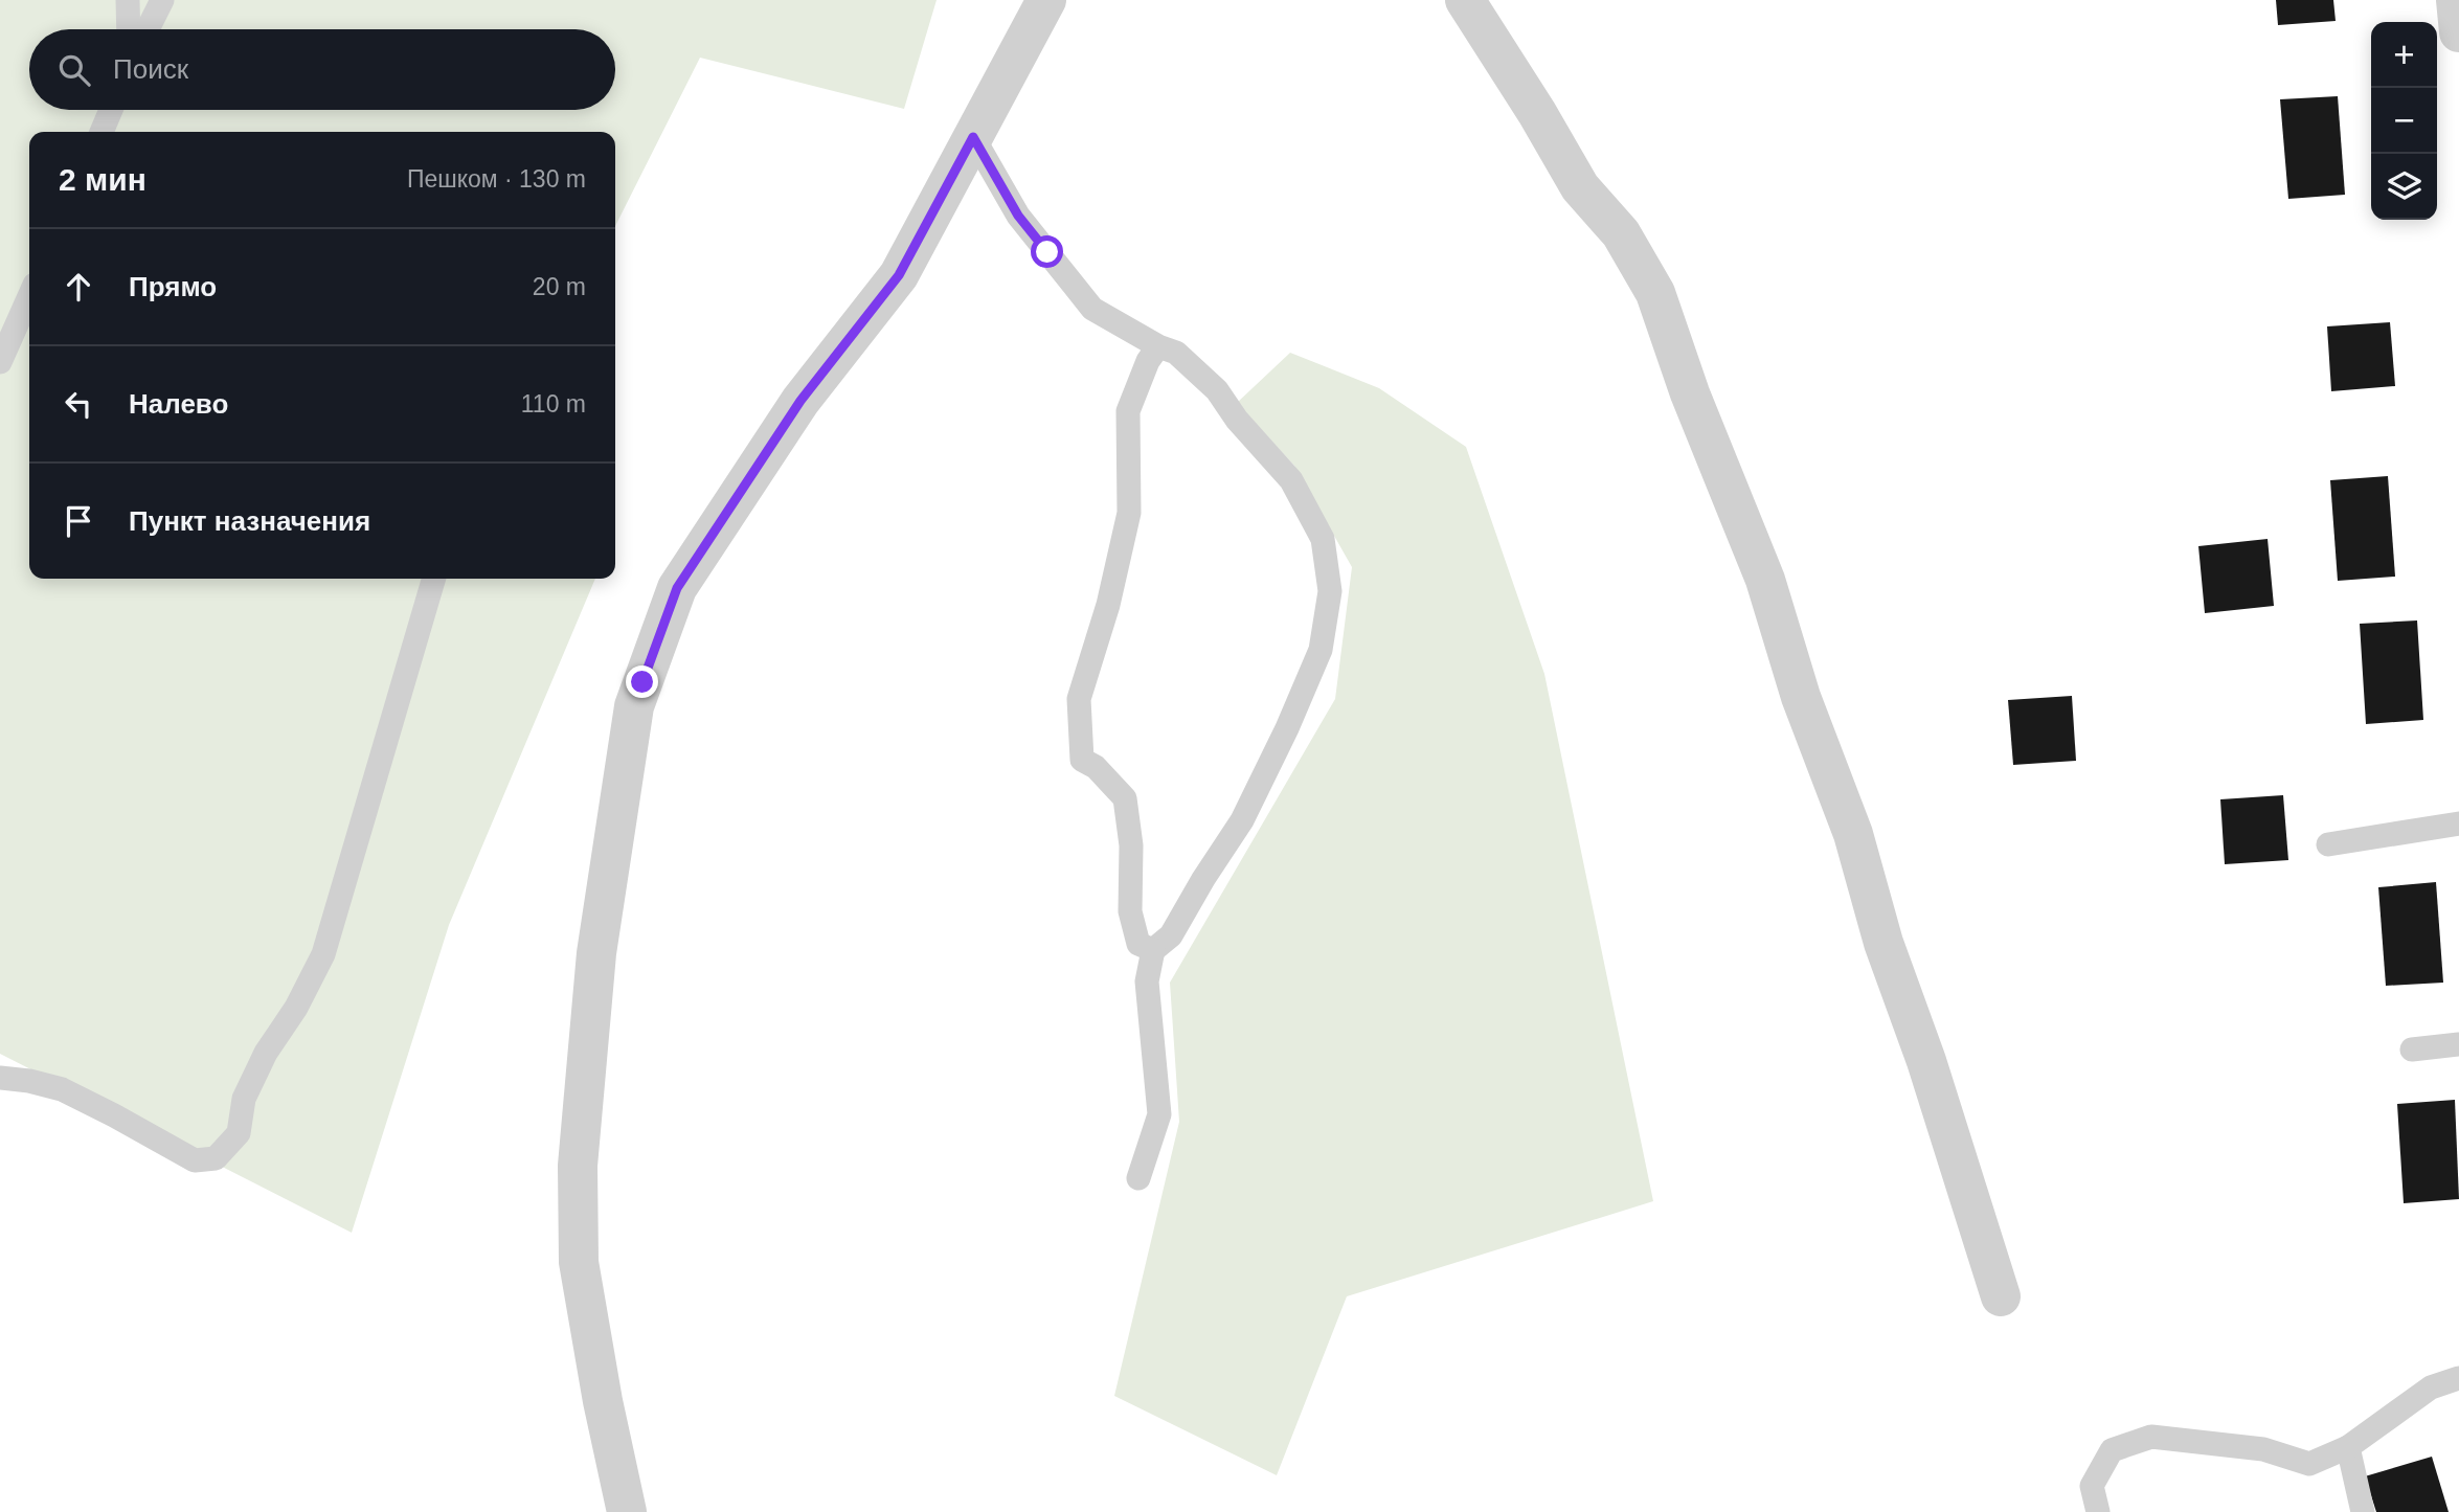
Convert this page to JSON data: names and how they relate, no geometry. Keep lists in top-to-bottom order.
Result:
{
  "page": {
    "map_buttons": ["+", "−"],
    "search": "Поиск",
    "heading": ["2 мин", "Пешком · 130 m"],
    "list": [
      ["Прямо", "20 m"],
      ["Налево", "110 m"],
      "Пункт назначения"
    ]
  }
}
